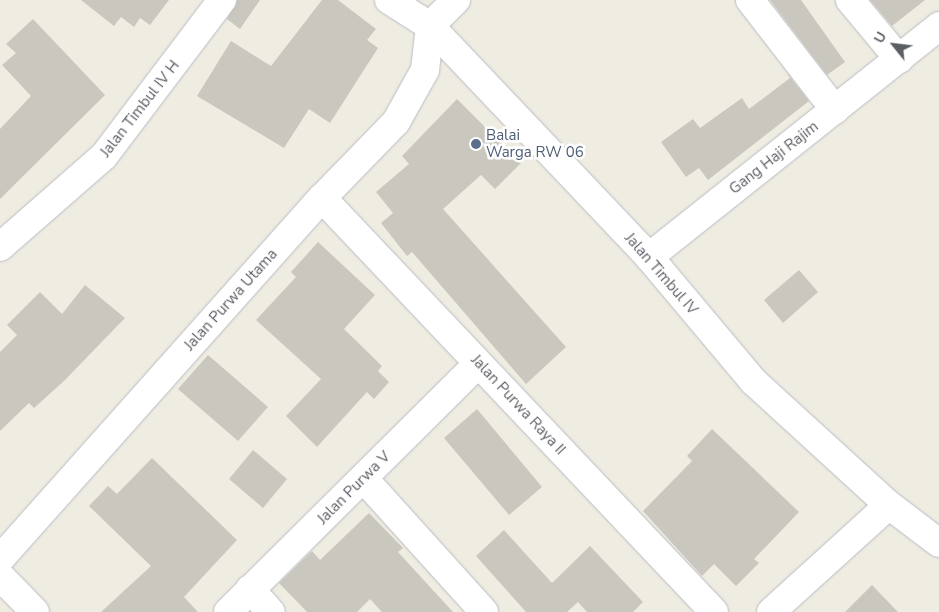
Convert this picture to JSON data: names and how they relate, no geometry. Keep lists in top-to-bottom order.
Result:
{
  "streets": {
    "street": [
      "Jalan Timbul IV H",
      "Gang Haji Rajim",
      "Jalan Timbul IV",
      "Jalan Purwa Utama",
      "Jalan Purwa Raya II",
      "Jalan Purwa V"
    ]
  },
  "crossings": [
    ["Gang Haji Rajim", "Jalan Timbul IV"],
    ["Jalan Timbul IV", "Jalan Purwa Utama"],
    ["Jalan Purwa Utama", "Jalan Purwa Raya II"],
    ["Jalan Purwa Raya II", "Jalan Purwa V"]
  ],
  "places": ["Balai Warga RW 06"],
  "north": "top left"
}
